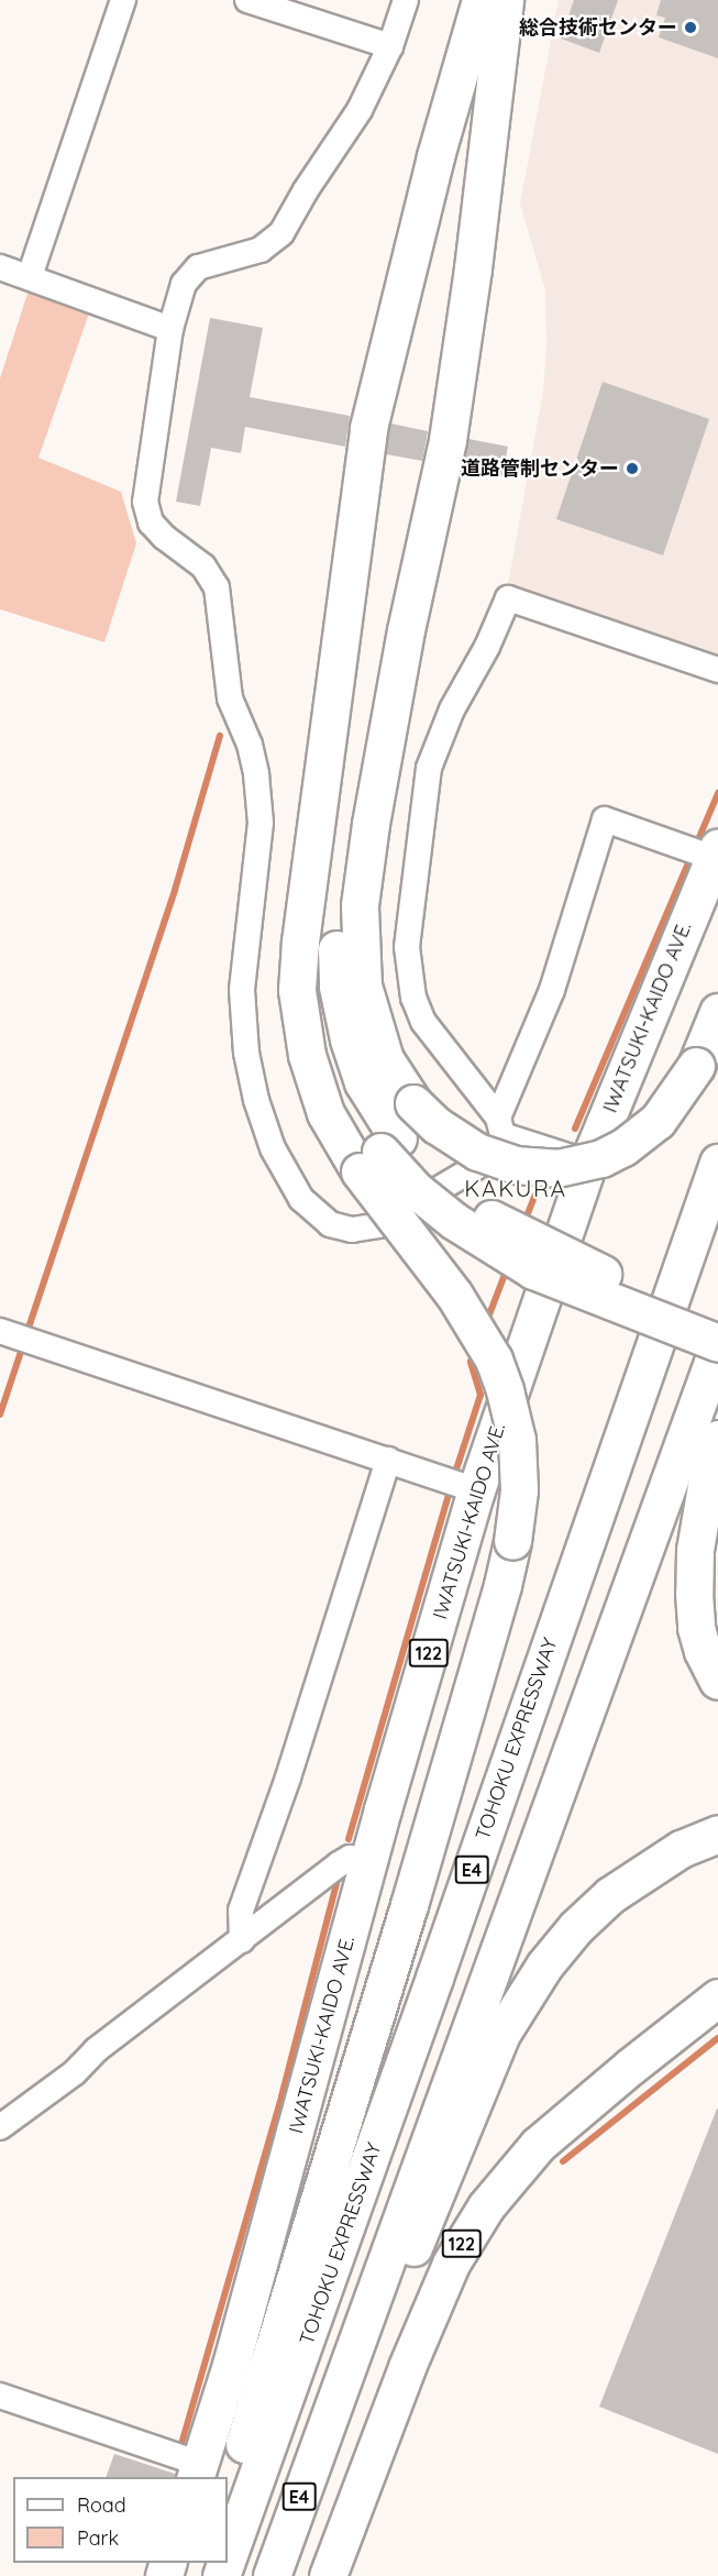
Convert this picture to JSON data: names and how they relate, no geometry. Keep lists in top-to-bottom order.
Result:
{
  "streets": {
    "highway": [
      "IWATSUKI-KAIDO AVE.",
      "122",
      "TOHOKU EXPRESSWAY",
      "E4"
    ]
  },
  "districts": ["KAKURA"],
  "places": ["総合技術センター", "道路管制センター"],
  "legend": ["Road", "Park"]
}
